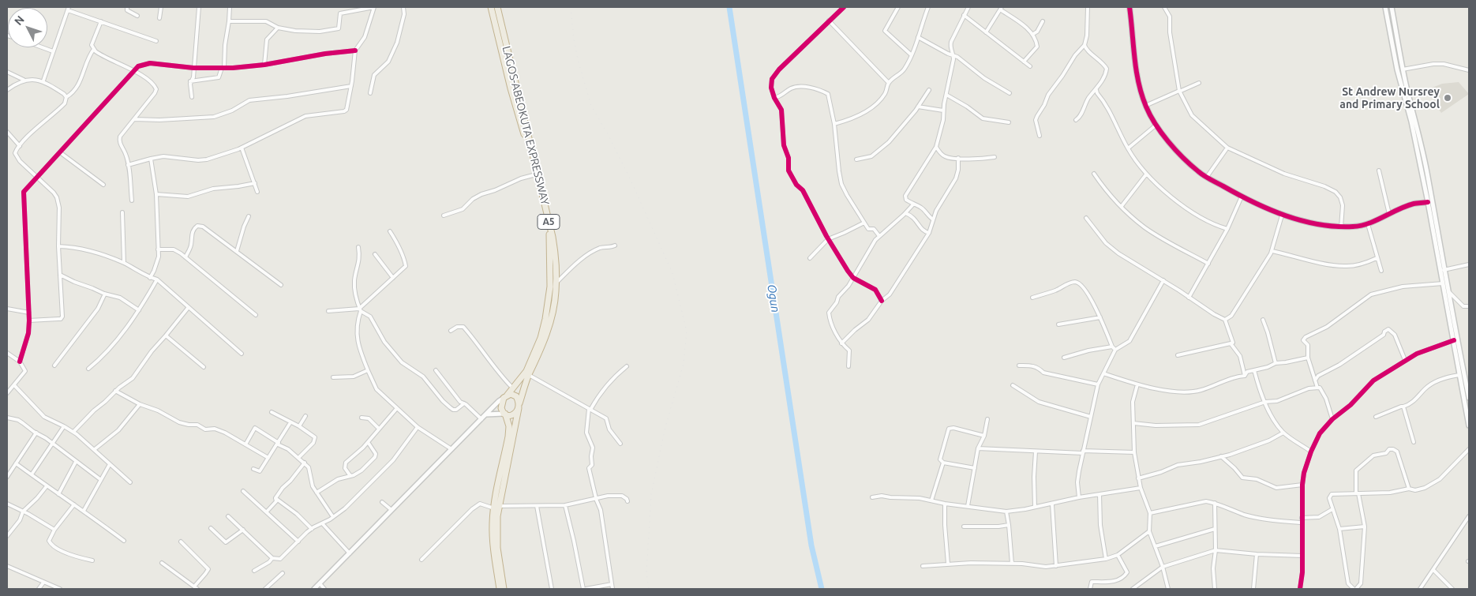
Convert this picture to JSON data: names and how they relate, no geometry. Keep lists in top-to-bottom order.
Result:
{
  "streets": {
    "highway": ["LAGOS-ABEOKUTA EXPRESSWAY", "A5"]
  },
  "crossings": [
    ["LAGOS-ABEOKUTA EXPRESSWAY", "A5"]
  ],
  "water": ["Ogun"],
  "places": ["St Andrew Nursrey and Primary School"],
  "north": "top left"
}
